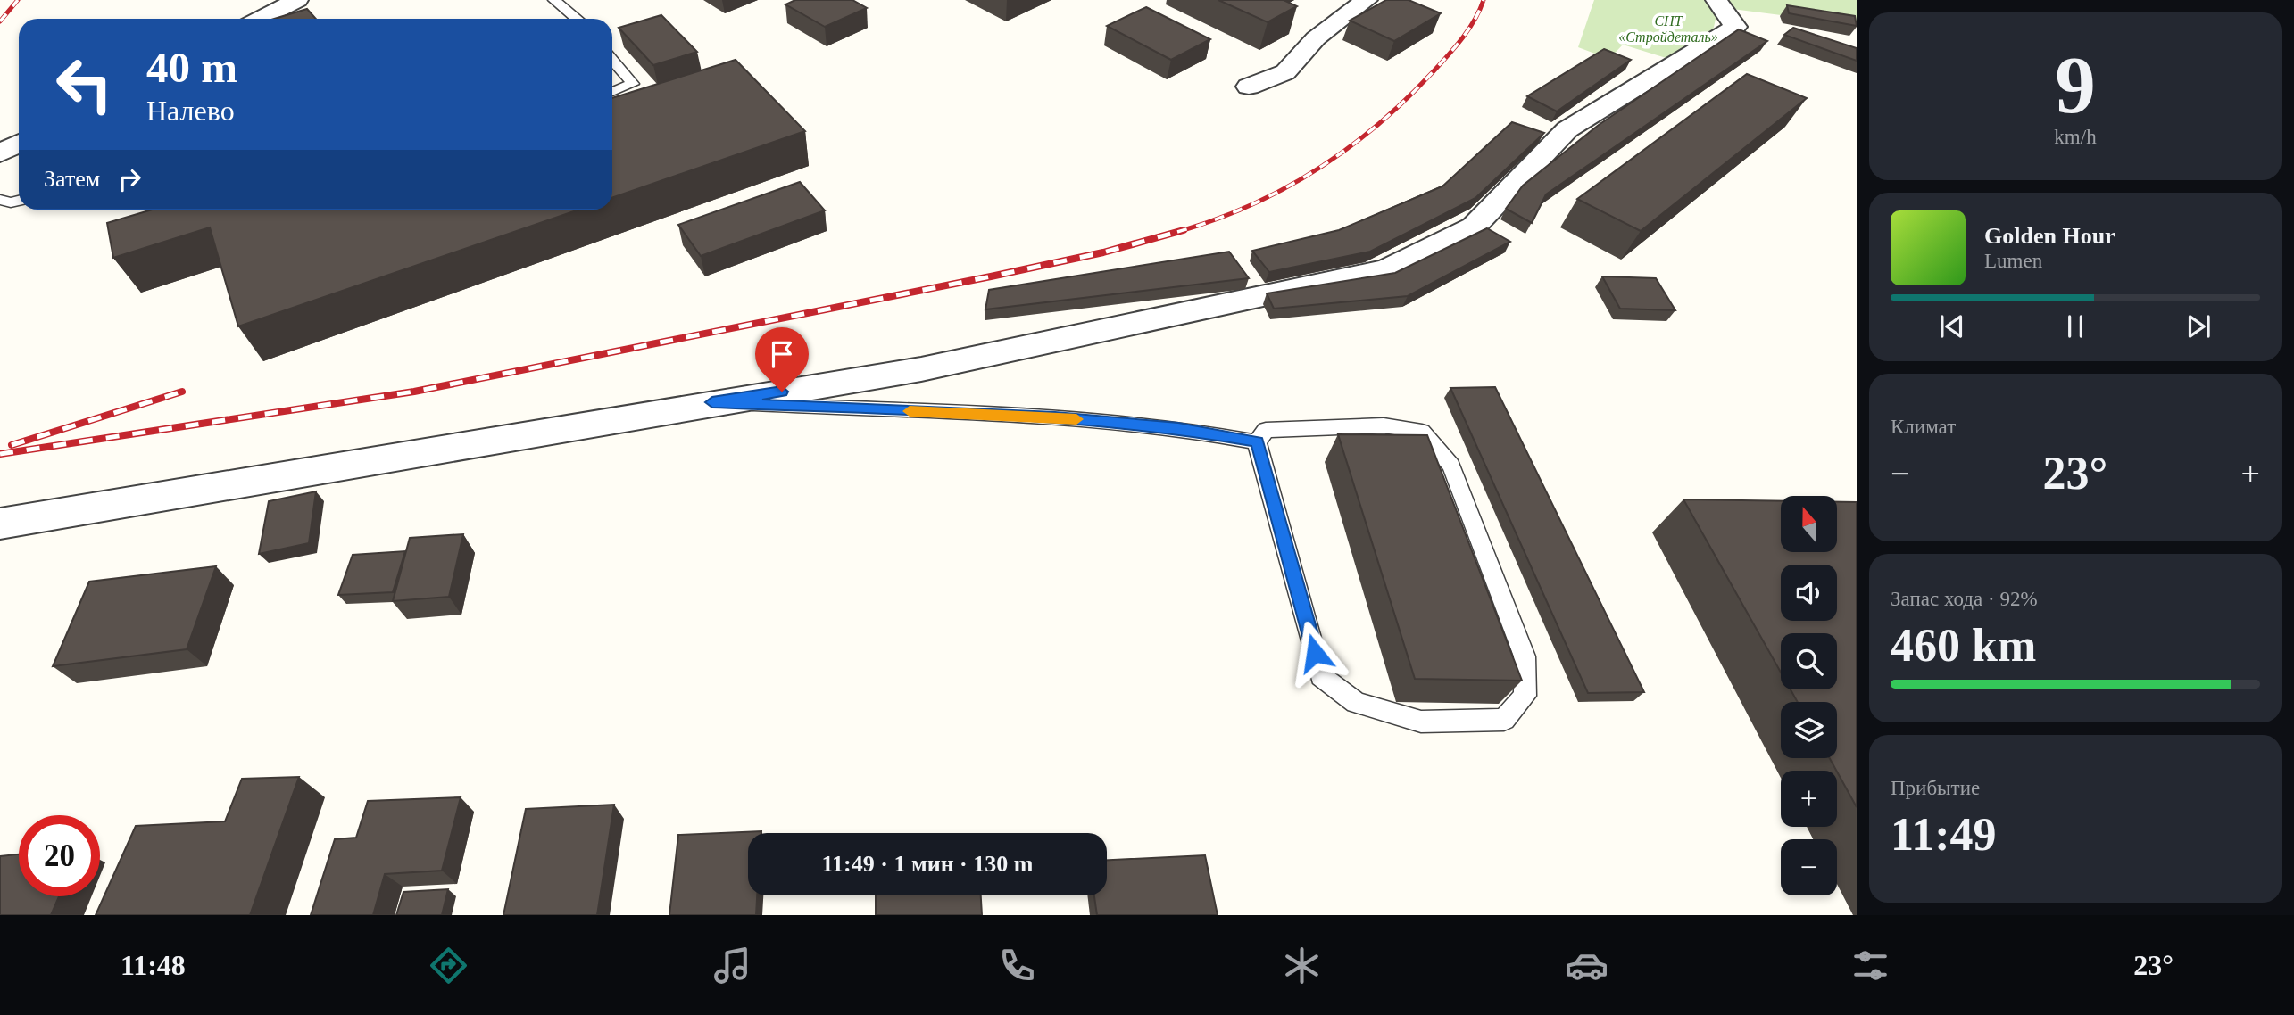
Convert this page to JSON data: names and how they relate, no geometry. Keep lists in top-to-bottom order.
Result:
{
  "parks": ["СНТ «Стройдеталь»"],
  "north": "top",
  "page": {
    "tile": [
      ["9", "km/h"],
      "Климат",
      ["Запас хода · 92%", "460 km"],
      ["Прибытие", "11:49"]
    ],
    "turn": ["40 m", "Налево"],
    "then": "Затем",
    "song": ["Golden Hour", "Lumen"],
    "heat": ["−", "23°", "+"],
    "map_buttons": ["+", "−"],
    "limit": "20",
    "trip": "11:49 · 1 мин · 130 m",
    "tabs": ["11:48", "23°"]
  }
}
